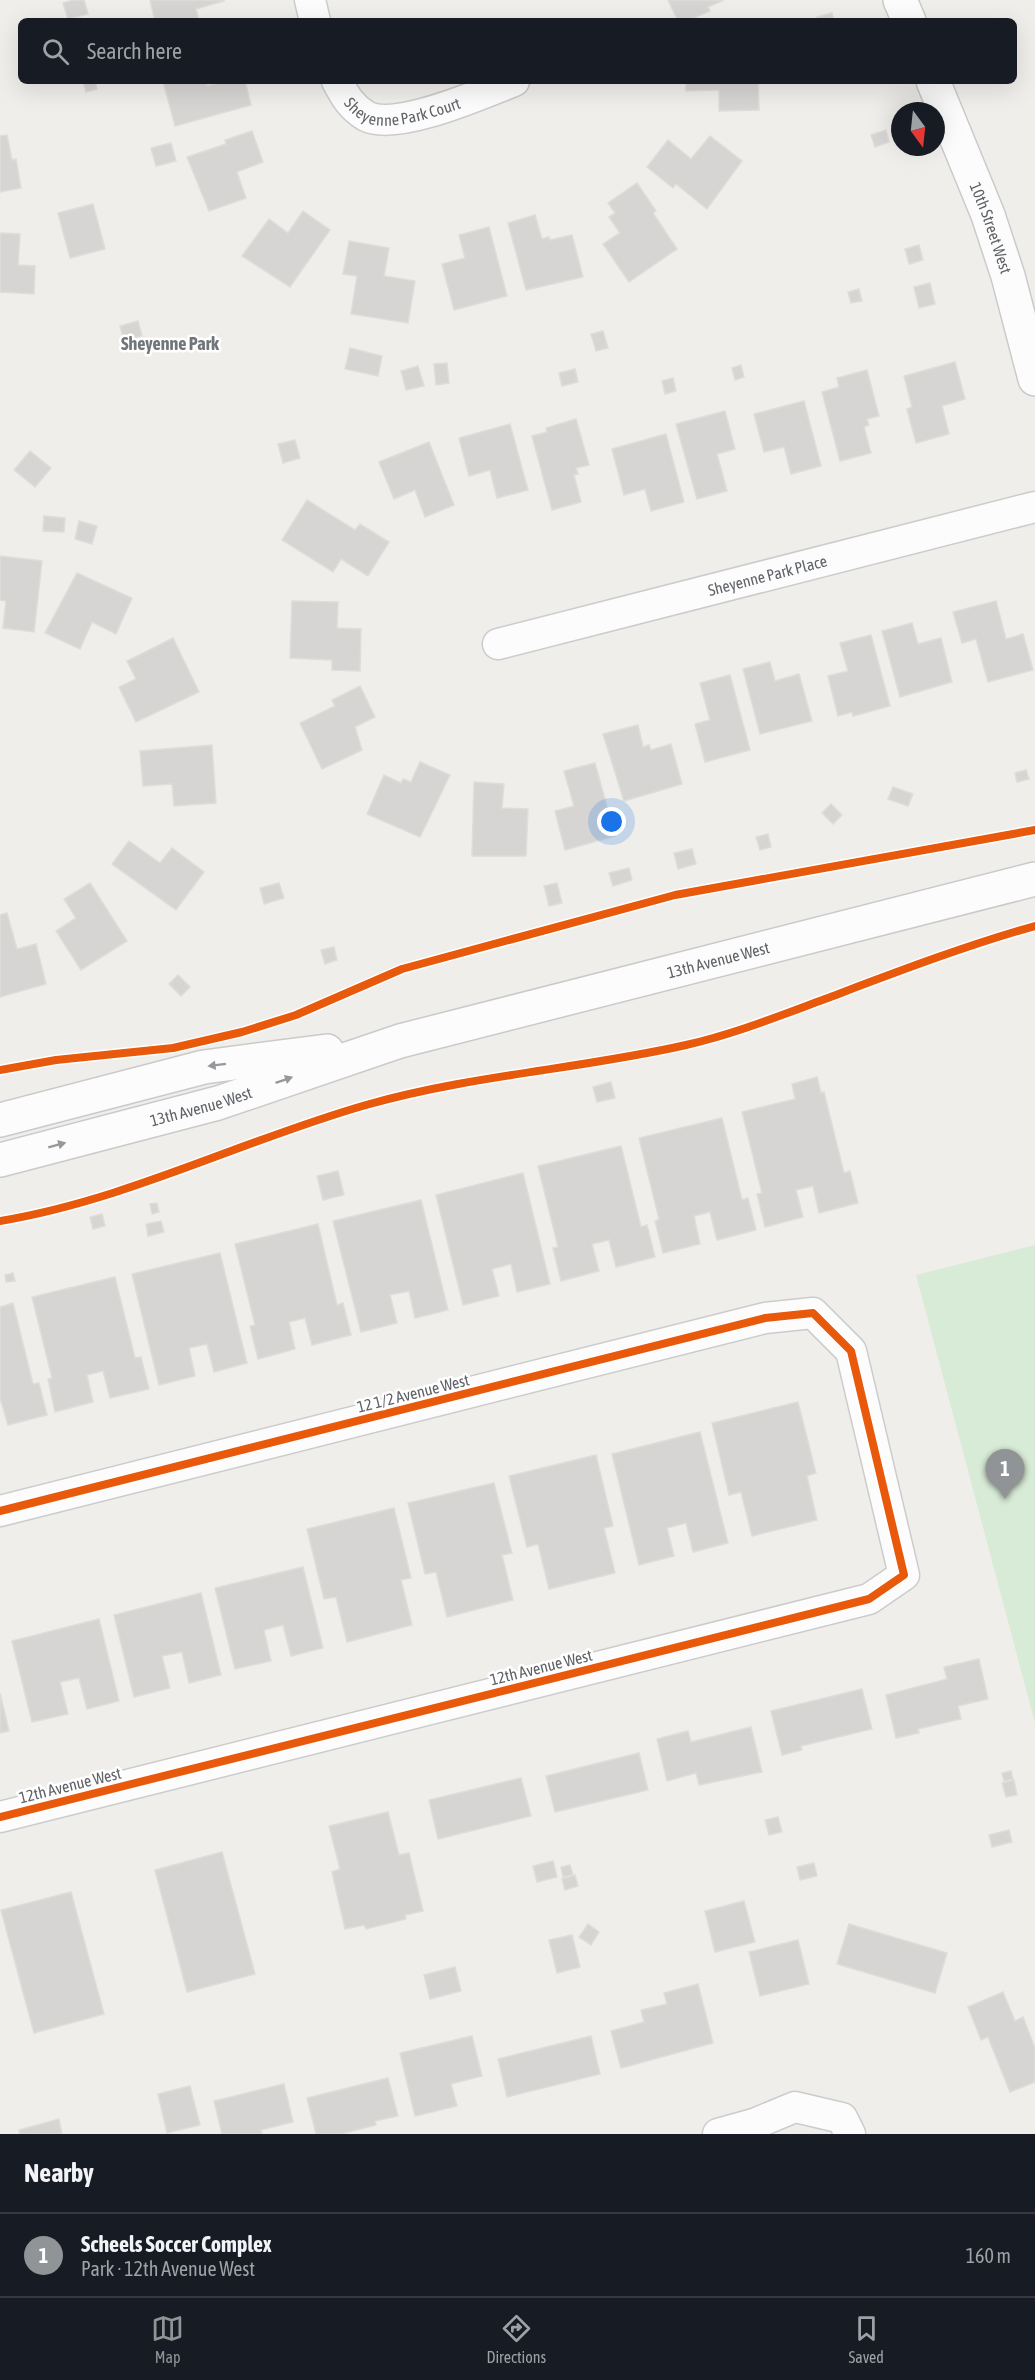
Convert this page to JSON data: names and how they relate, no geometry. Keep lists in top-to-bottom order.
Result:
{
  "streets": {
    "street": [
      "Sheyenne Park Court",
      "10th Street West",
      "Sheyenne Park Place",
      "13th Avenue West",
      "12 1/2 Avenue West",
      "12th Avenue West"
    ]
  },
  "crossings": [
    ["12 1/2 Avenue West", "12th Avenue West"]
  ],
  "districts": ["Sheyenne Park"],
  "north": "bottom",
  "page": {
    "search": "Search here",
    "pins": "1",
    "heading": "Nearby",
    "list": [
      {
        "mark": "1",
        "name": "Scheels Soccer Complex",
        "note": "Park · 12th Avenue West",
        "value": "160 m"
      }
    ],
    "nav": ["Map", "Directions", "Saved"]
  }
}
